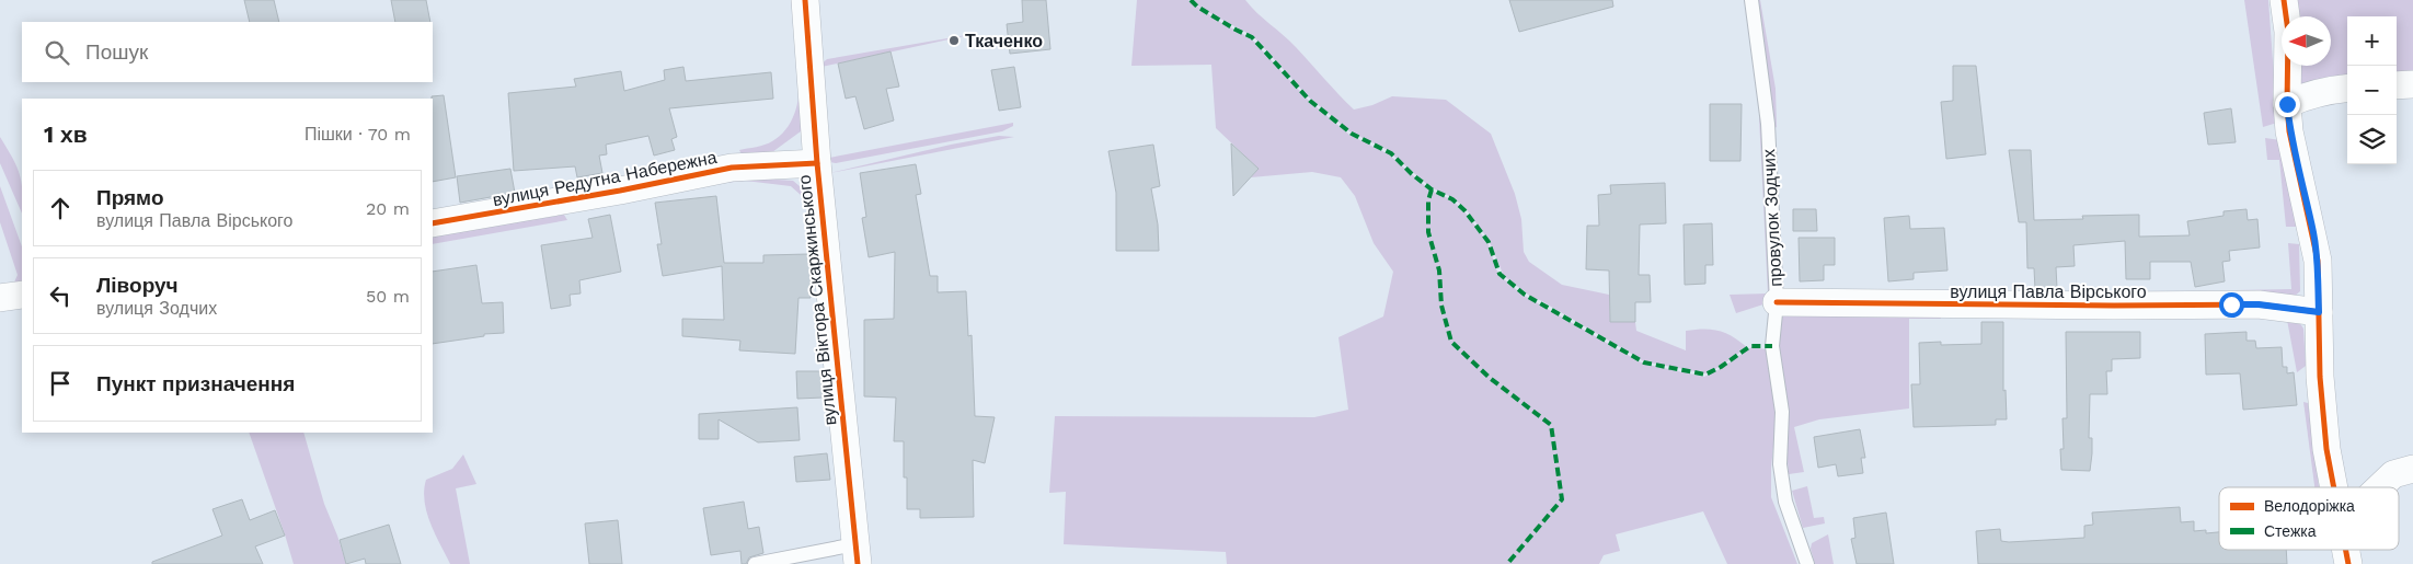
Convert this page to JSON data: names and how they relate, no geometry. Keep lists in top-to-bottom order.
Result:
{
  "streets": {
    "street": ["вулиця Редутна Набережна", "вулиця Павла Вірського", "вулиця Віктора Скаржинського"],
    "lane": ["провулок Зодчих"]
  },
  "crossings": [
    ["вулиця Редутна Набережна", "вулиця Віктора Скаржинського"],
    ["провулок Зодчих", "вулиця Павла Вірського"]
  ],
  "places": ["Ткаченко"],
  "legend": ["Велодоріжка", "Стежка"],
  "north": "left",
  "page": {
    "map_buttons": ["+", "−"],
    "search": "Пошук",
    "heading": ["1 хв", "Пішки · 70 m"],
    "list": [
      ["Прямо", "вулиця Павла Вірського", "20 m"],
      ["Ліворуч", "вулиця Зодчих", "50 m"],
      "Пункт призначення"
    ]
  }
}
